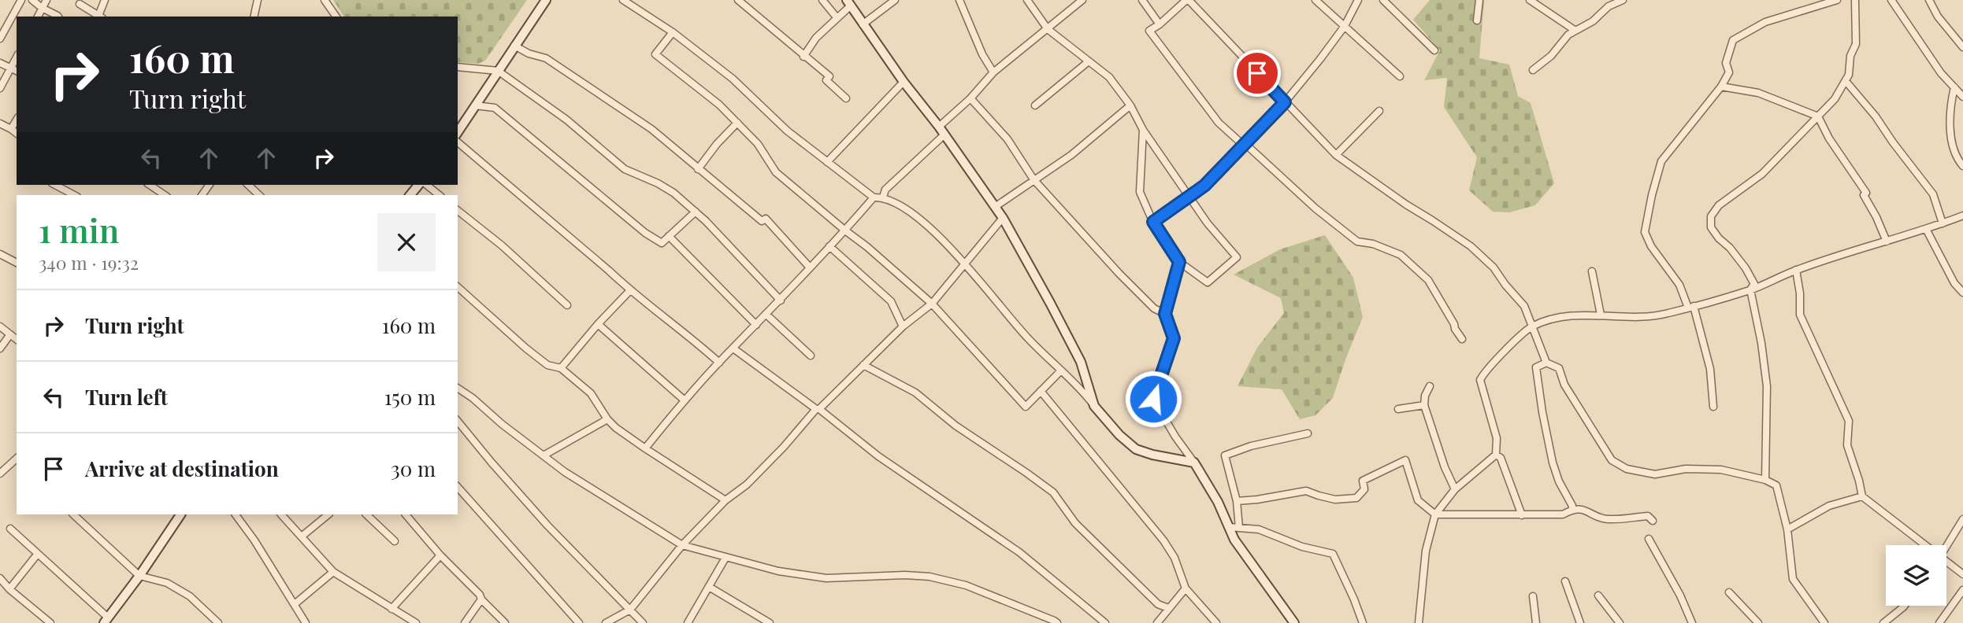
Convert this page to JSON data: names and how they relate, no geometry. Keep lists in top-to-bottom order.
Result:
{
  "page": {
    "turn": ["160 m", "Turn right"],
    "heading": ["1 min", "340 m · 19:32"],
    "list": [
      {
        "name": "Turn right",
        "value": "160 m"
      },
      {
        "name": "Turn left",
        "value": "150 m"
      },
      {
        "name": "Arrive at destination",
        "value": "30 m"
      }
    ]
  }
}
